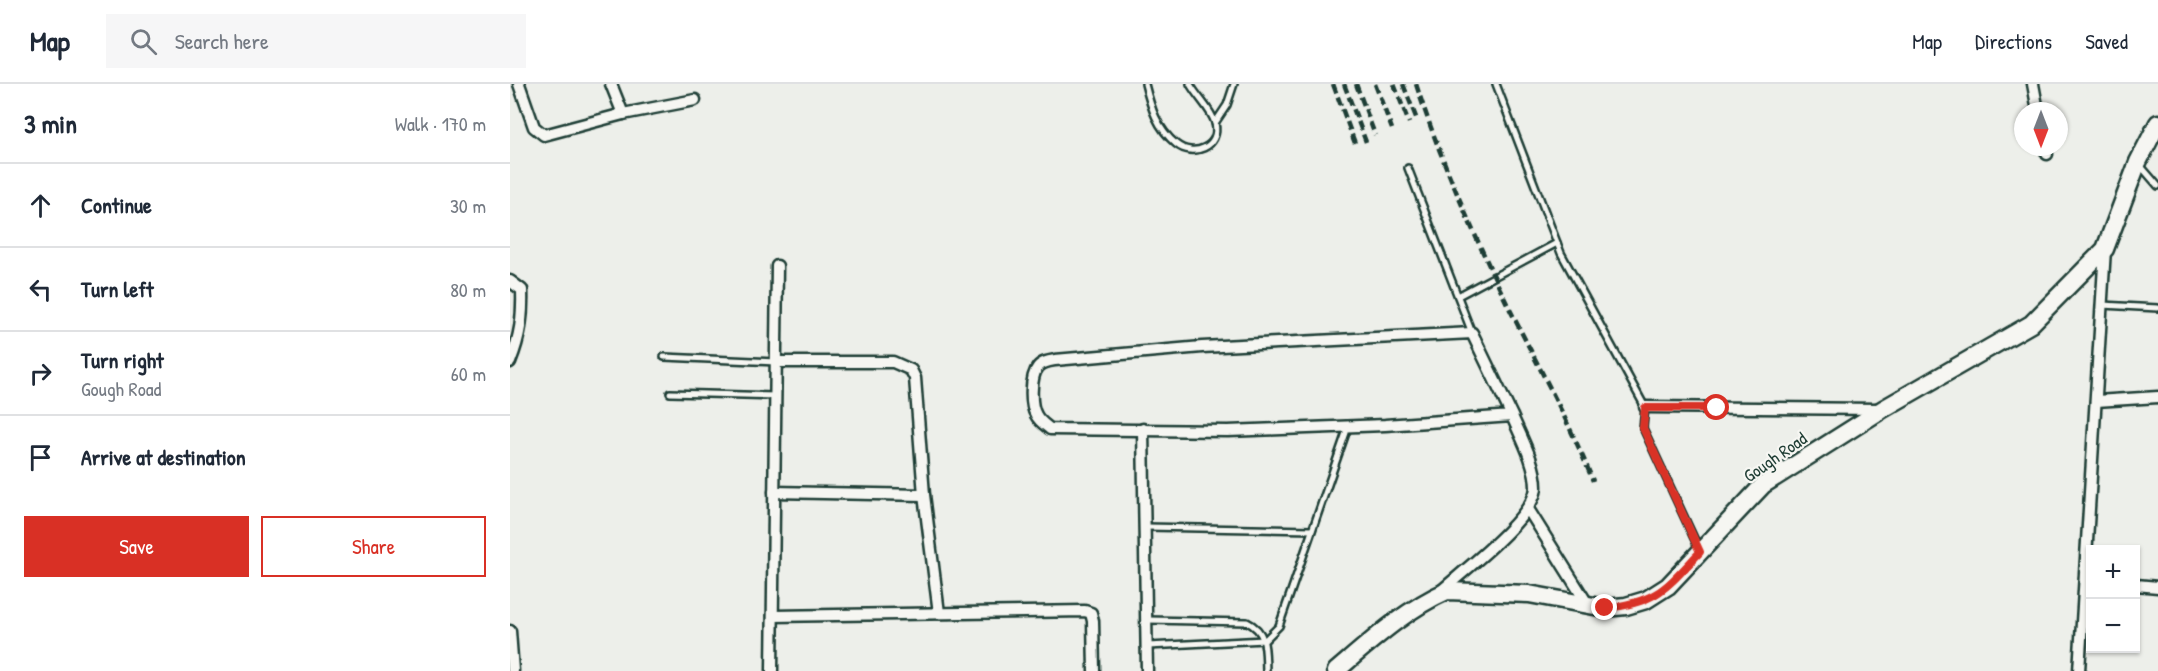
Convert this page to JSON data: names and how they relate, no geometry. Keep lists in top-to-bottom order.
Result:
{
  "streets": {
    "street": ["Gough Road"]
  },
  "north": "bottom",
  "page": {
    "header": "Map",
    "search": "Search here",
    "nav": ["Map", "Directions", "Saved"],
    "heading": ["3 min", "Walk · 170 m"],
    "list": [
      ["Continue", "30 m"],
      ["Turn left", "80 m"],
      ["Turn right", "Gough Road", "60 m"],
      "Arrive at destination"
    ],
    "buttons": ["Save", "Share"],
    "map_buttons": ["+", "−"]
  }
}
